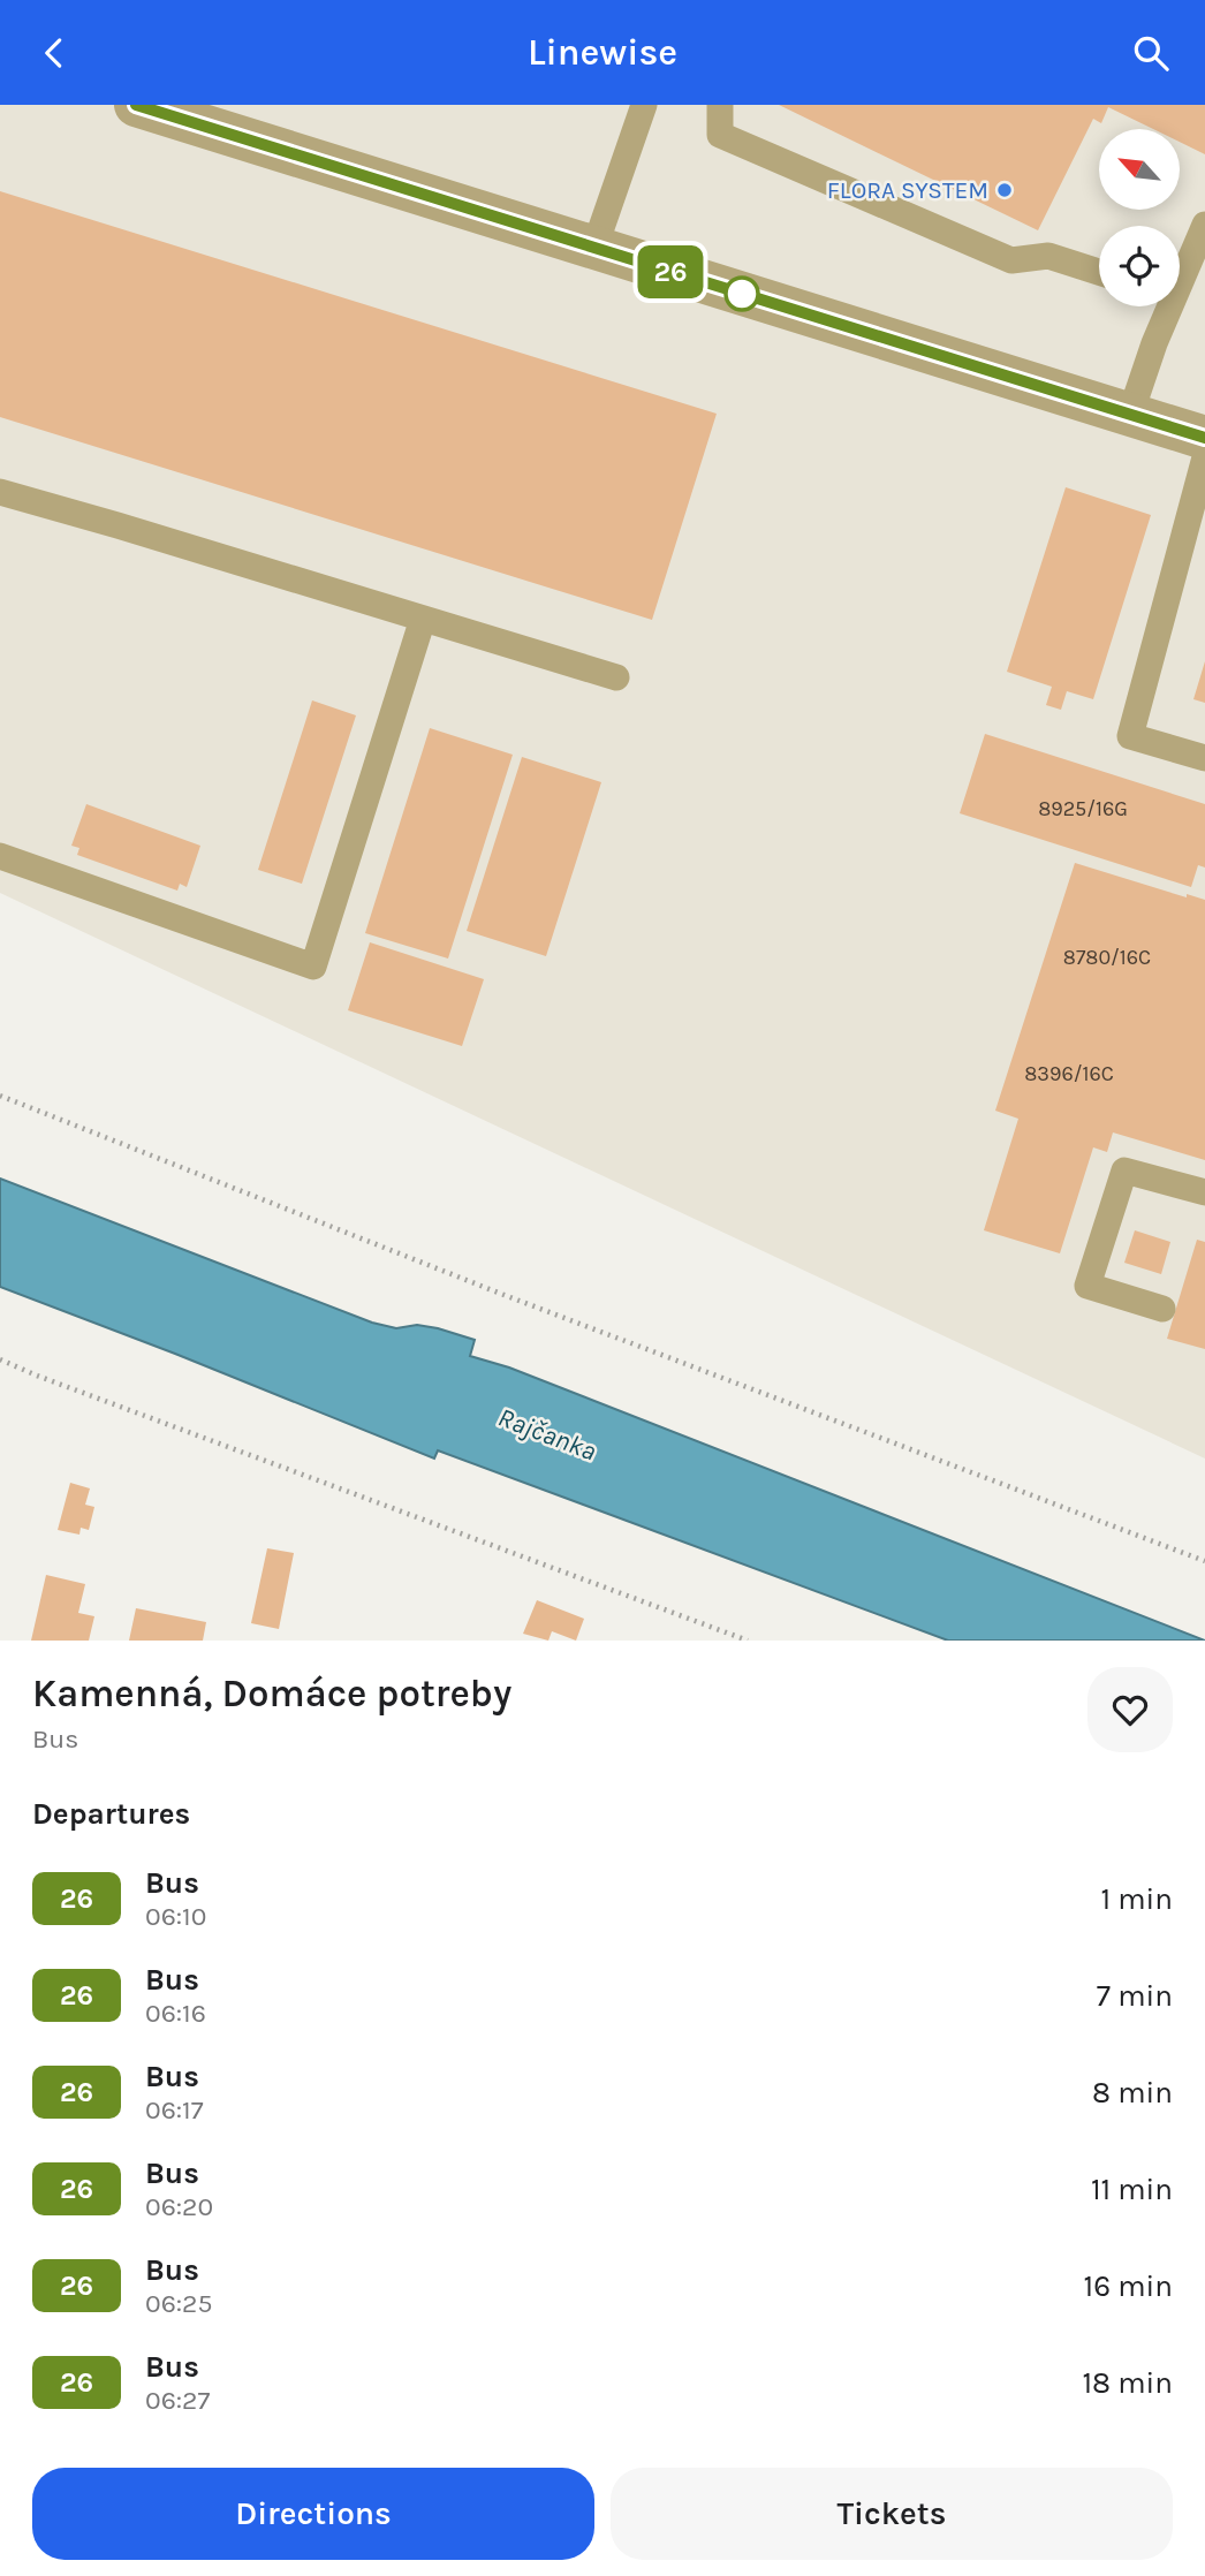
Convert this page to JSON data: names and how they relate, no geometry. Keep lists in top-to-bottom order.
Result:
{
  "water": ["Rajčanka"],
  "places": ["FLORA SYSTEM"],
  "lines": ["bus line 26"],
  "house_numbers": ["8925/16G", "8780/16C", "8396/16C"],
  "north": "top left",
  "page": {
    "header": "Linewise",
    "on_map": "26",
    "heading": [
      ["Kamenná, Domáce potreby", "Bus"],
      "Departures"
    ],
    "list": [
      {
        "mark": "26",
        "name": "Bus",
        "note": "06:10",
        "value": "1 min"
      },
      {
        "mark": "26",
        "name": "Bus",
        "note": "06:16",
        "value": "7 min"
      },
      {
        "mark": "26",
        "name": "Bus",
        "note": "06:17",
        "value": "8 min"
      },
      {
        "mark": "26",
        "name": "Bus",
        "note": "06:20",
        "value": "11 min"
      },
      {
        "mark": "26",
        "name": "Bus",
        "note": "06:25",
        "value": "16 min"
      },
      {
        "mark": "26",
        "name": "Bus",
        "note": "06:27",
        "value": "18 min"
      }
    ],
    "buttons": ["Directions", "Tickets"]
  }
}
